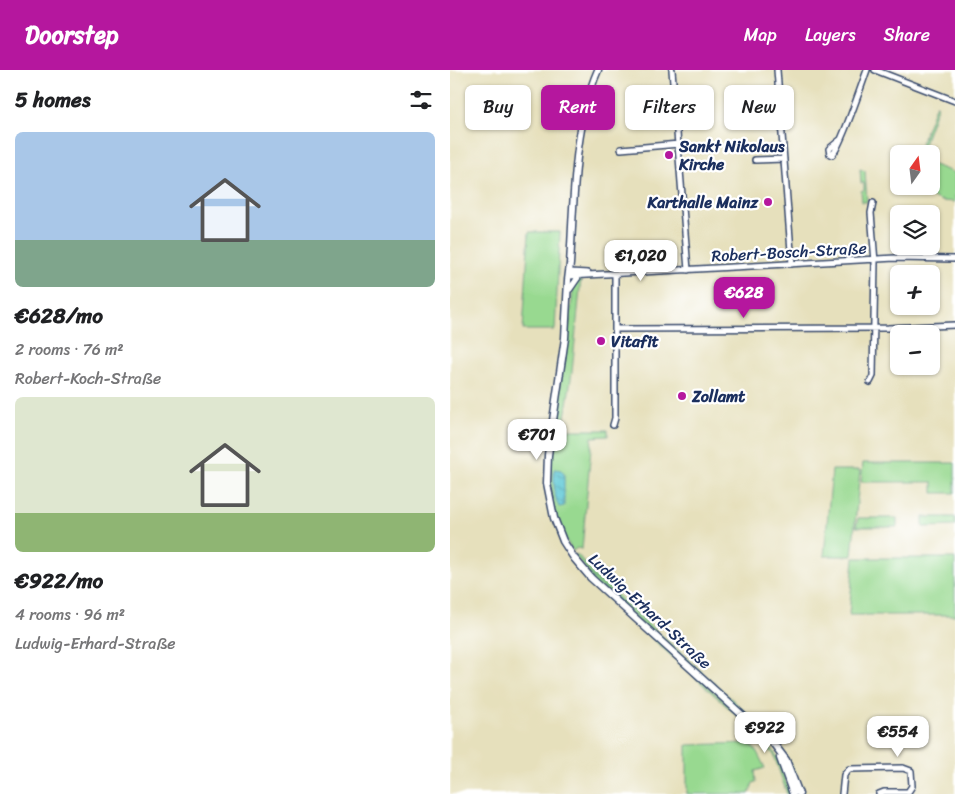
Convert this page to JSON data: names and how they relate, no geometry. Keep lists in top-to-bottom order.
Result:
{
  "streets": {
    "main road": ["Ludwig-Erhard-Straße"],
    "street": ["Robert-Bosch-Straße"]
  },
  "crossings": [
    ["Robert-Bosch-Straße", "Ludwig-Erhard-Straße"]
  ],
  "places": [
    "Sankt Nikolaus Kirche",
    "Karthalle Mainz",
    "Vitafit",
    "Zollamt"
  ],
  "north": "top",
  "page": {
    "header": "Doorstep",
    "nav": ["Map", "Layers", "Share"],
    "heading": "5 homes",
    "chip": [
      "Buy",
      "Rent",
      "Filters",
      "New"
    ],
    "list": [
      {
        "name": "€628/mo",
        "note": "2 rooms · 76 m² · Robert-Koch-Straße"
      },
      {
        "name": "€922/mo",
        "note": "4 rooms · 96 m² · Ludwig-Erhard-Straße"
      }
    ],
    "map_buttons": ["+", "−"],
    "price": [
      "€1,020",
      "€628",
      "€701",
      "€922",
      "€554"
    ]
  }
}
